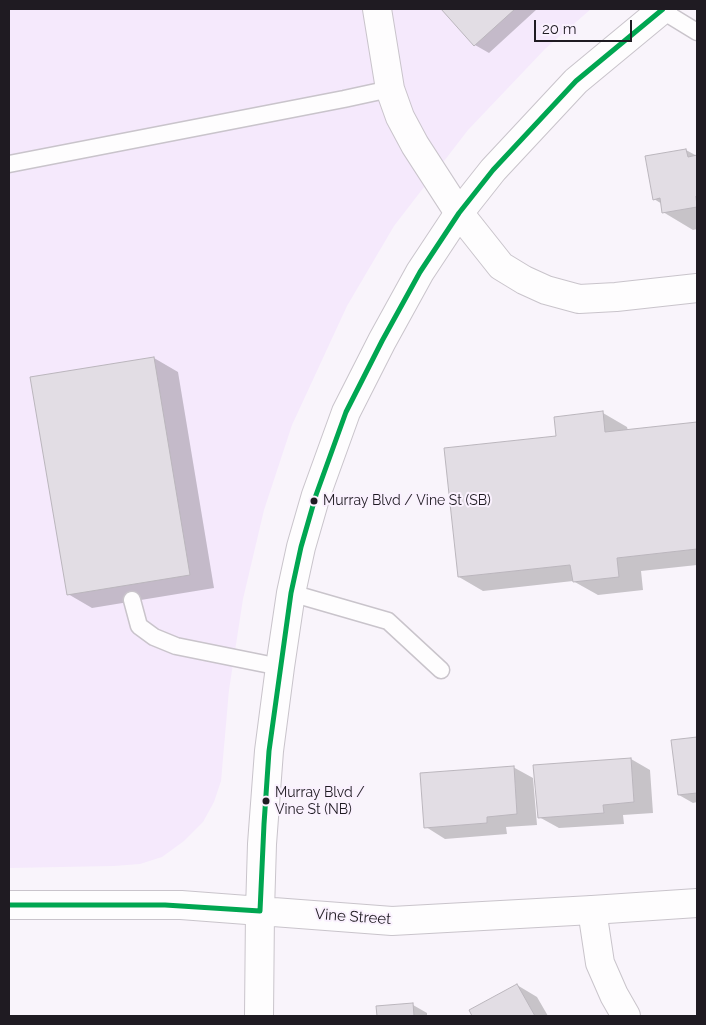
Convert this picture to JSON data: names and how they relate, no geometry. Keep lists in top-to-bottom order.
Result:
{
  "streets": {
    "street": ["Vine Street"]
  },
  "places": ["Murray Blvd / Vine St (SB)", "Murray Blvd / Vine St (NB)"],
  "scale_bar": "20 m"
}
